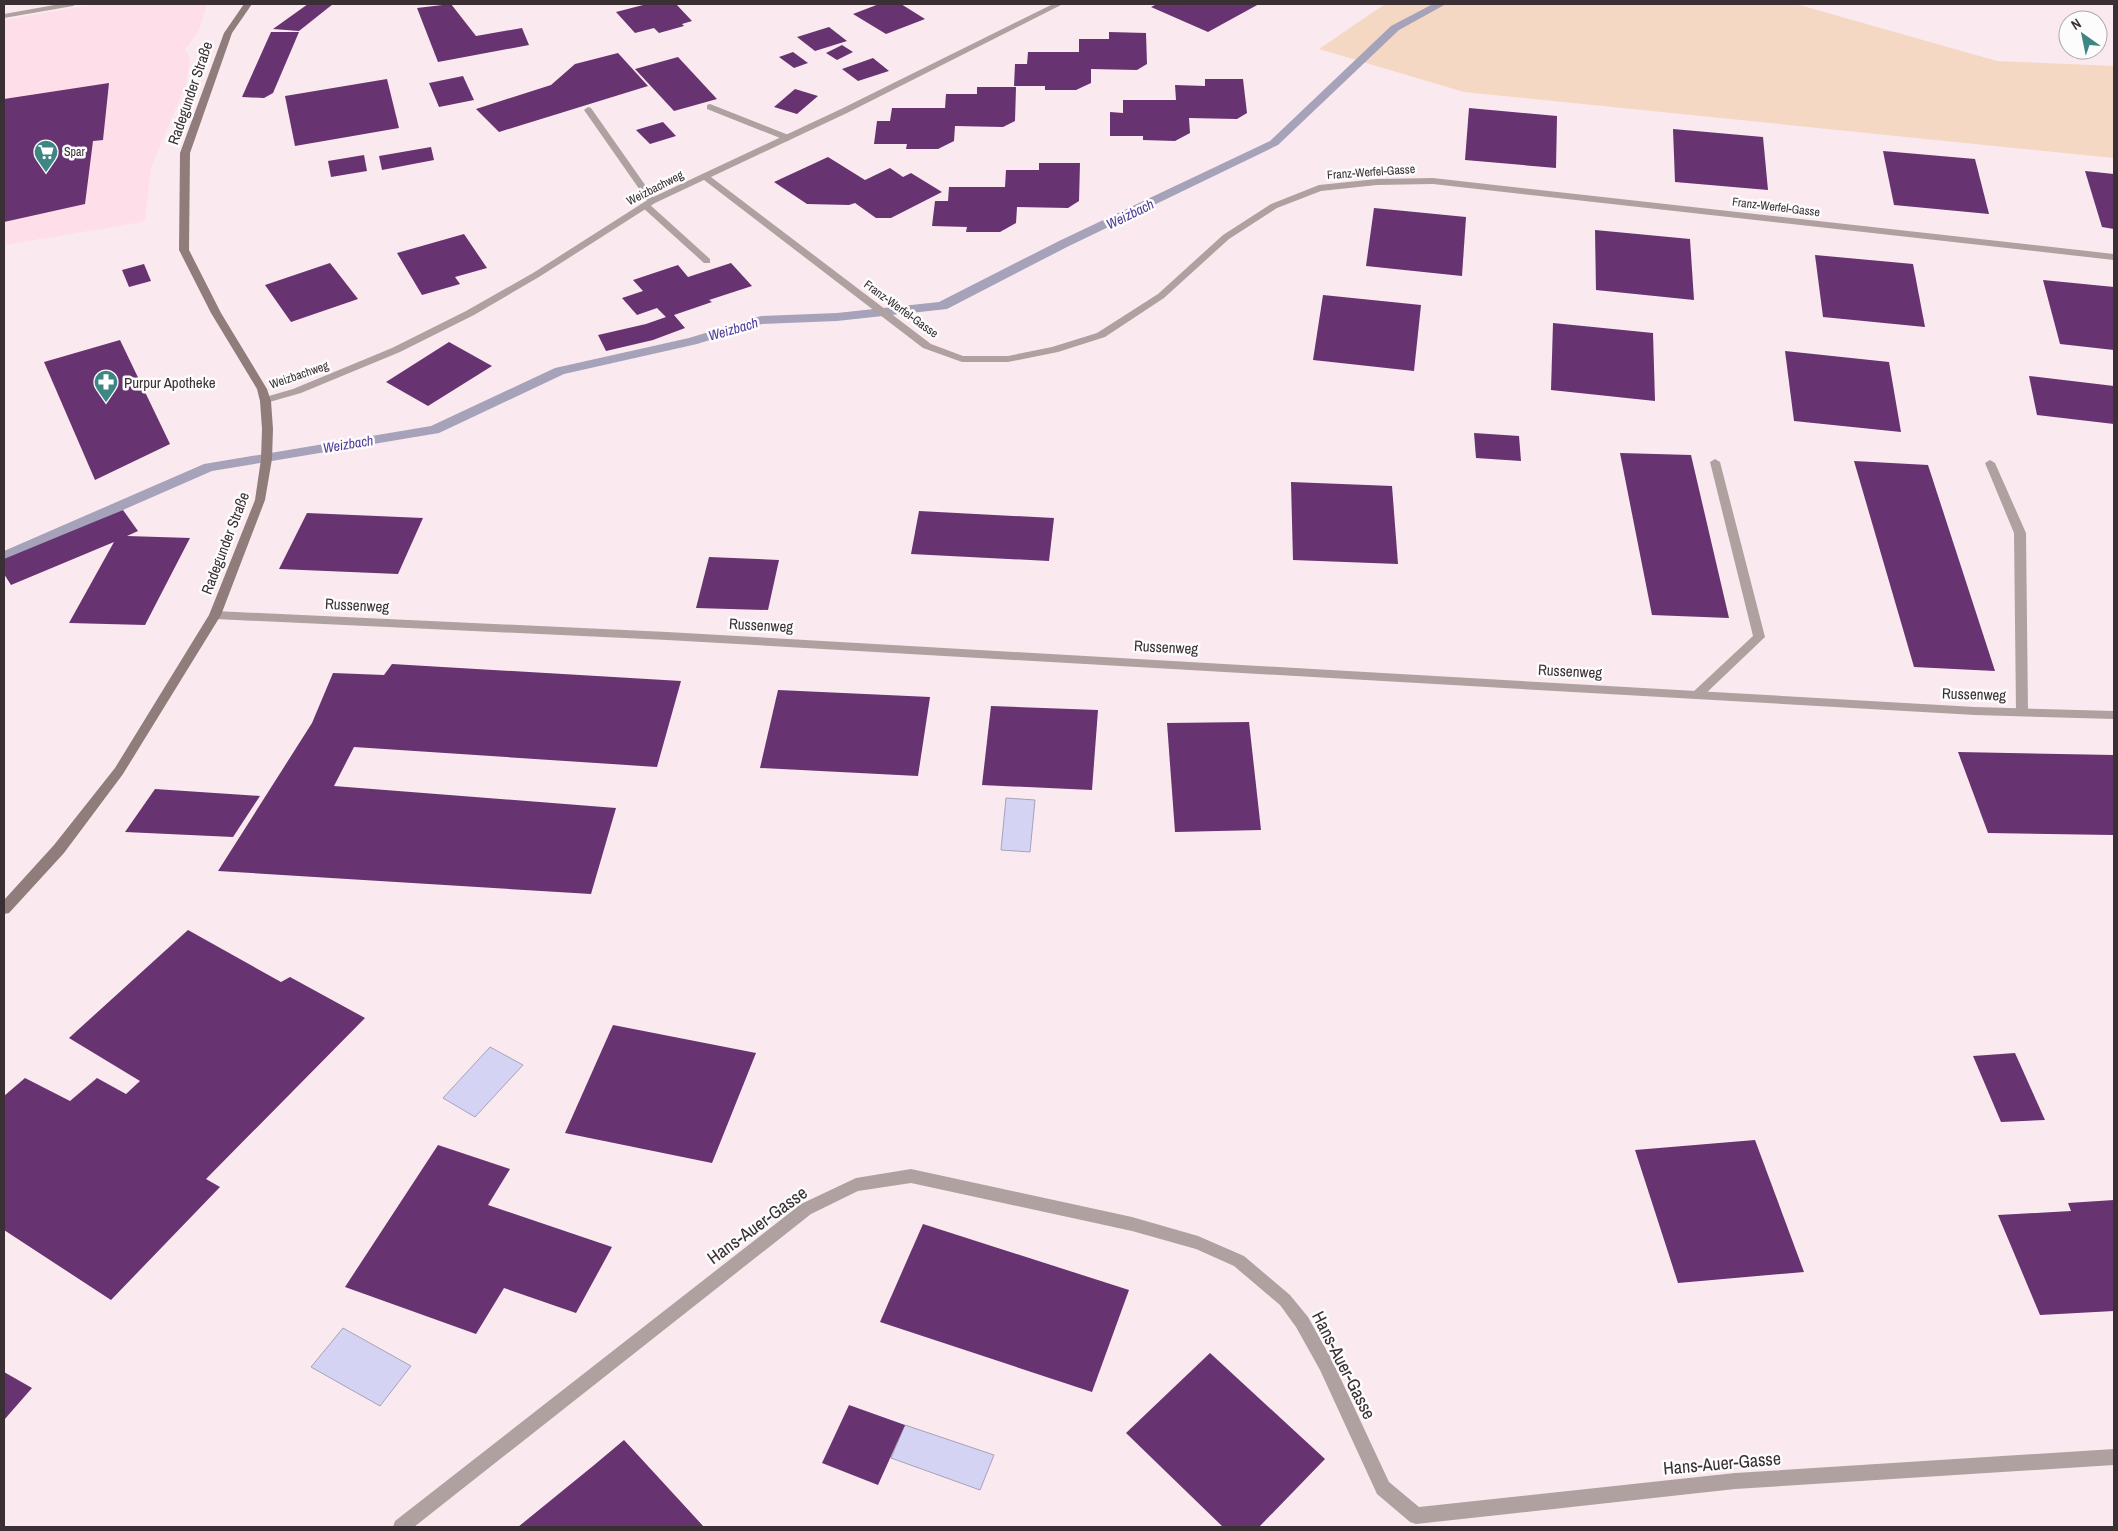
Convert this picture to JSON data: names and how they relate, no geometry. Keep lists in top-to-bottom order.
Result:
{
  "streets": {
    "main road": ["Radegunder Straße"],
    "street": [
      "Franz-Werfel-Gasse",
      "Weizbachweg",
      "Russenweg",
      "Hans-Auer-Gasse"
    ]
  },
  "crossings": [
    ["Radegunder Straße", "Weizbachweg"],
    ["Radegunder Straße", "Russenweg"],
    ["Franz-Werfel-Gasse", "Weizbachweg"]
  ],
  "water": ["Weizbach"],
  "places": {
    "supermarket": ["Spar"],
    "pharmacy": ["Purpur Apotheke"]
  },
  "north": "top left"
}
